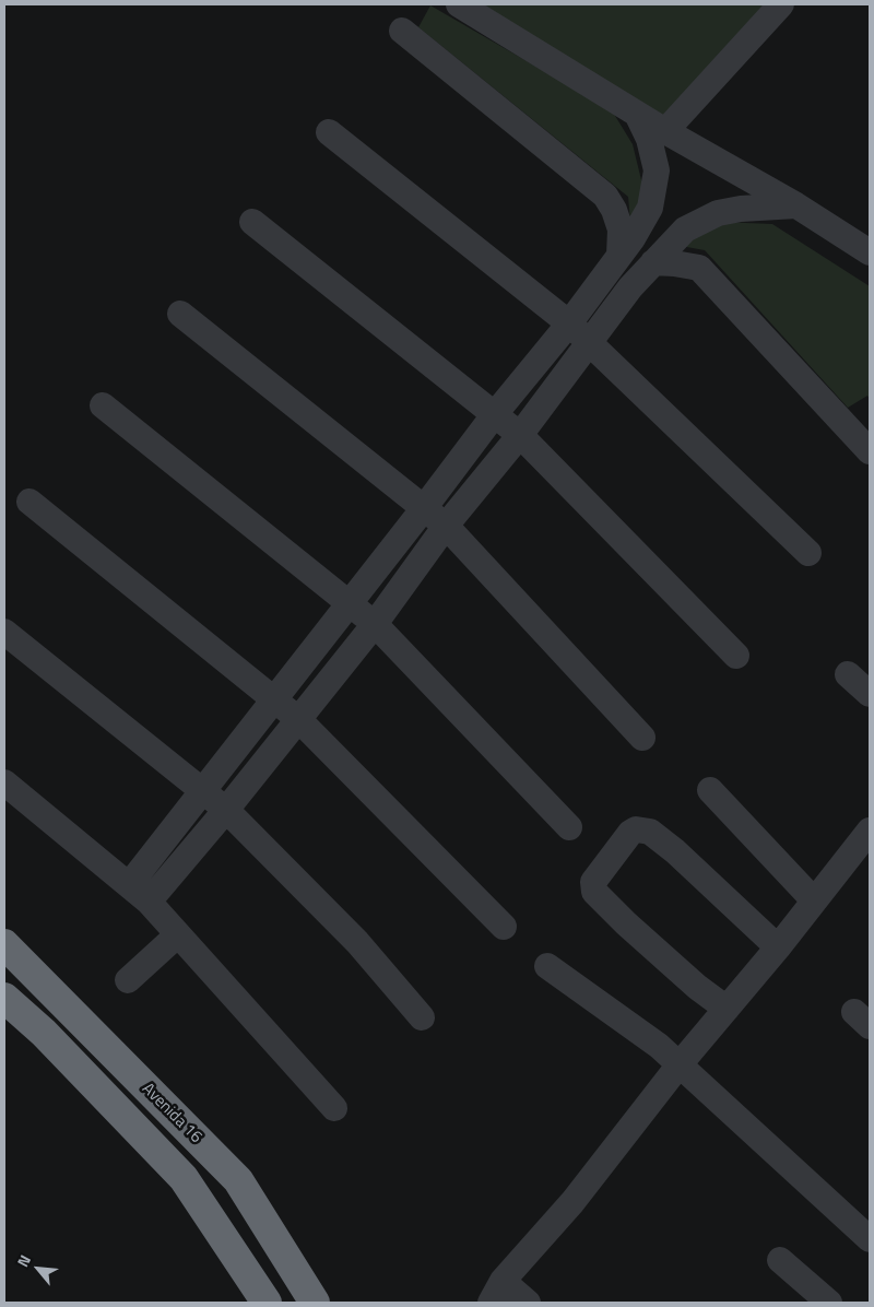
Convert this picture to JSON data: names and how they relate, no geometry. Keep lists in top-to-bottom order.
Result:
{
  "streets": {
    "highway": ["Avenida 16"]
  },
  "north": "top left"
}
